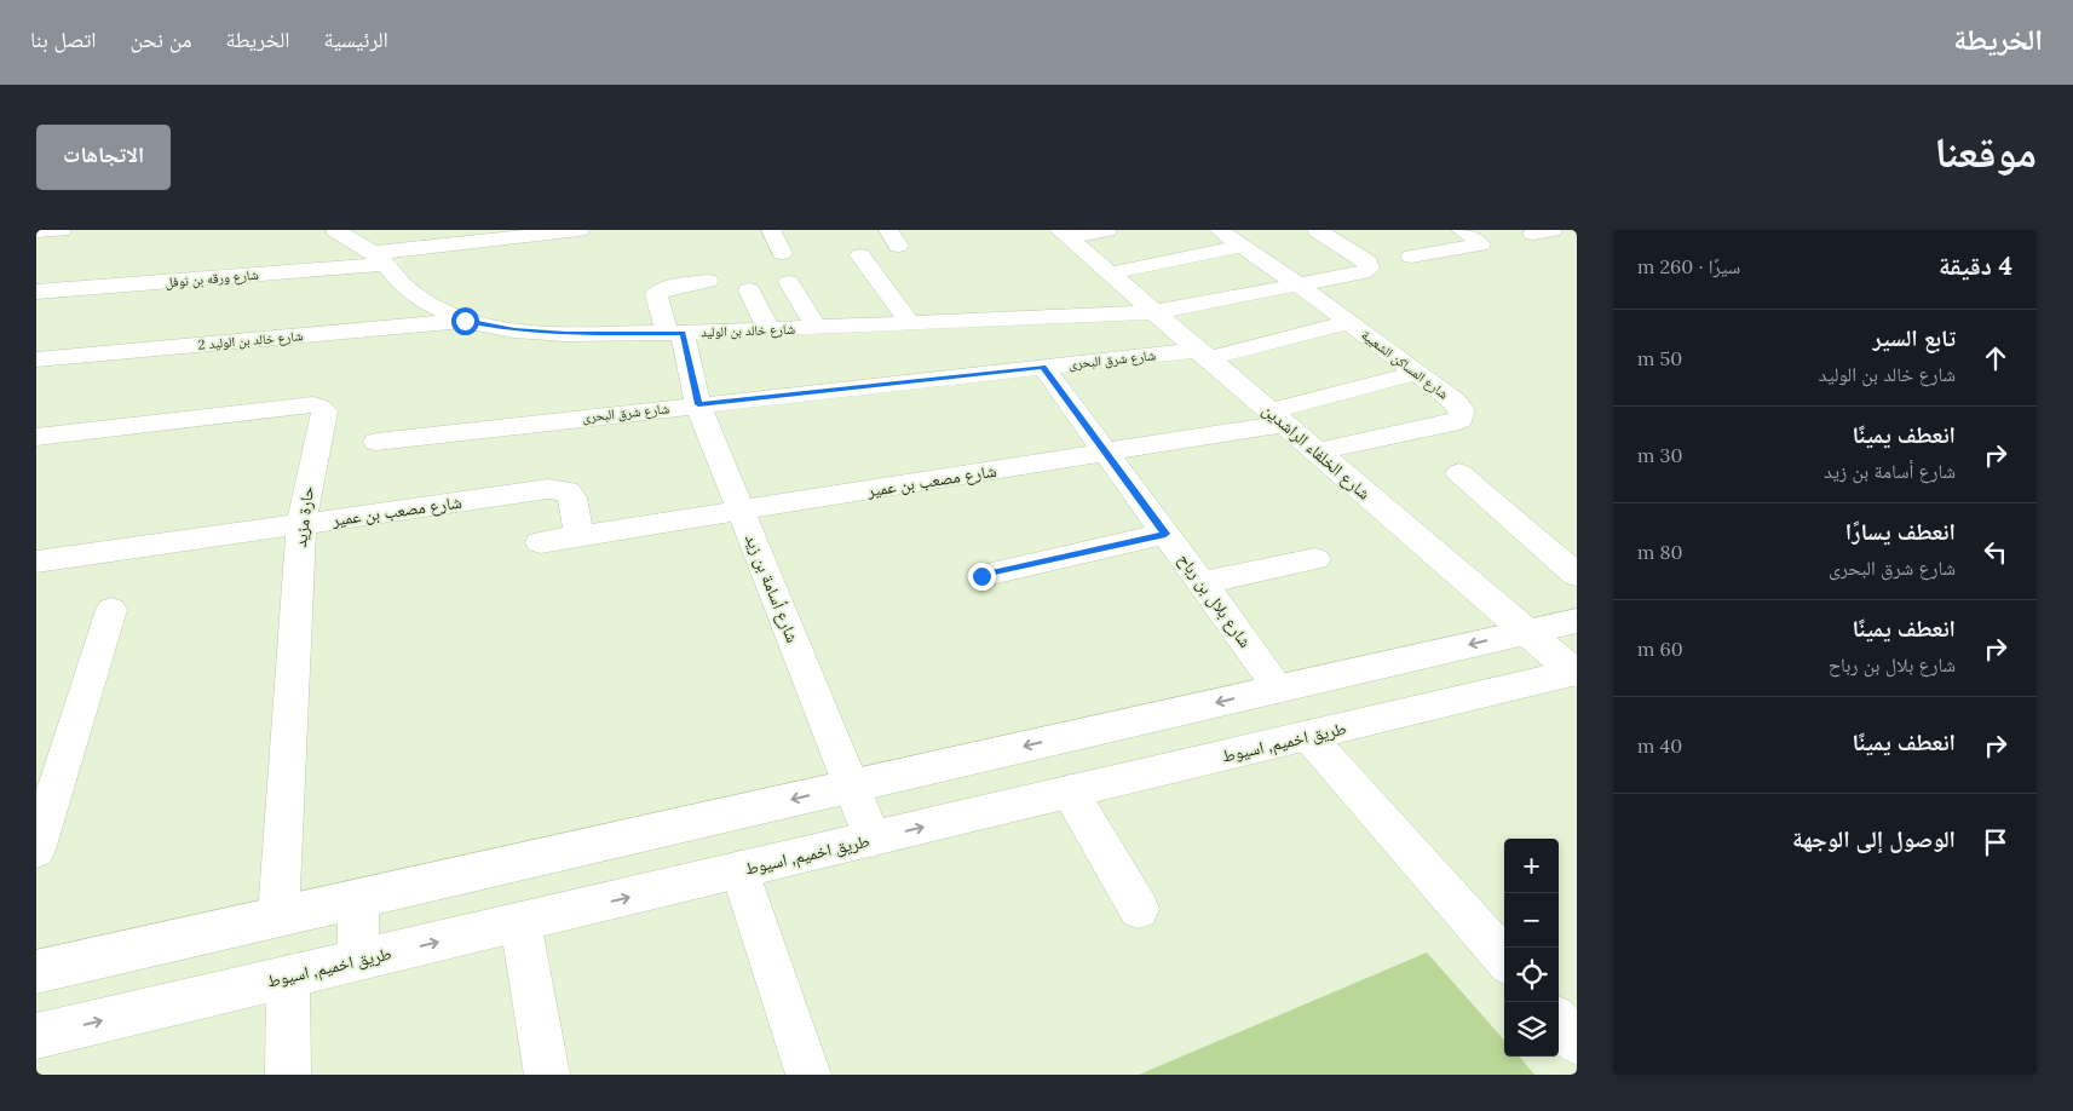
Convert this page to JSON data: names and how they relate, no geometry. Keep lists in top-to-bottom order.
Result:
{
  "streets": {
    "street": [
      "شارع ورقه بن نوفل",
      "شارع خالد بن الوليد",
      "شارع خالد بن الوليد 2",
      "شارع شرق البحرى",
      "شارع المساكن الشعبية",
      "شارع الخلفاء الراشدين",
      "شارع مصعب بن عمير",
      "حارة مزيد",
      "شارع أسامة بن زيد",
      "شارع بلال بن رباح",
      "طريق اخميم, اسيوط"
    ]
  },
  "crossings": [
    ["شارع ورقه بن نوفل", "شارع خالد بن الوليد"],
    ["شارع خالد بن الوليد", "شارع خالد بن الوليد 2"],
    ["شارع خالد بن الوليد", "شارع المساكن الشعبية"],
    ["شارع خالد بن الوليد", "شارع الخلفاء الراشدين"],
    ["شارع خالد بن الوليد", "شارع أسامة بن زيد"],
    ["شارع شرق البحرى", "شارع المساكن الشعبية"],
    ["شارع شرق البحرى", "شارع الخلفاء الراشدين"],
    ["شارع شرق البحرى", "شارع أسامة بن زيد"],
    ["شارع شرق البحرى", "شارع بلال بن رباح"],
    ["شارع المساكن الشعبية", "شارع الخلفاء الراشدين"],
    ["شارع المساكن الشعبية", "شارع مصعب بن عمير"],
    ["شارع الخلفاء الراشدين", "شارع مصعب بن عمير"],
    ["شارع الخلفاء الراشدين", "طريق اخميم, اسيوط"],
    ["شارع مصعب بن عمير", "حارة مزيد"],
    ["شارع مصعب بن عمير", "شارع أسامة بن زيد"],
    ["شارع مصعب بن عمير", "شارع بلال بن رباح"],
    ["شارع أسامة بن زيد", "طريق اخميم, اسيوط"]
  ],
  "page": {
    "header": "الخريطة",
    "nav": [
      "الرئيسية",
      "الخريطة",
      "من نحن",
      "اتصل بنا"
    ],
    "title": "موقعنا",
    "buttons": "الاتجاهات",
    "heading": ["4 دقيقة", "سيرًا · 260 m"],
    "list": [
      ["تابع السير", "شارع خالد بن الوليد", "50 m"],
      ["انعطف يمينًا", "شارع أسامة بن زيد", "30 m"],
      ["انعطف يسارًا", "شارع شرق البحرى", "80 m"],
      ["انعطف يمينًا", "شارع بلال بن رباح", "60 m"],
      ["انعطف يمينًا", "40 m"],
      "الوصول إلى الوجهة"
    ],
    "map_buttons": ["+", "−"]
  }
}
